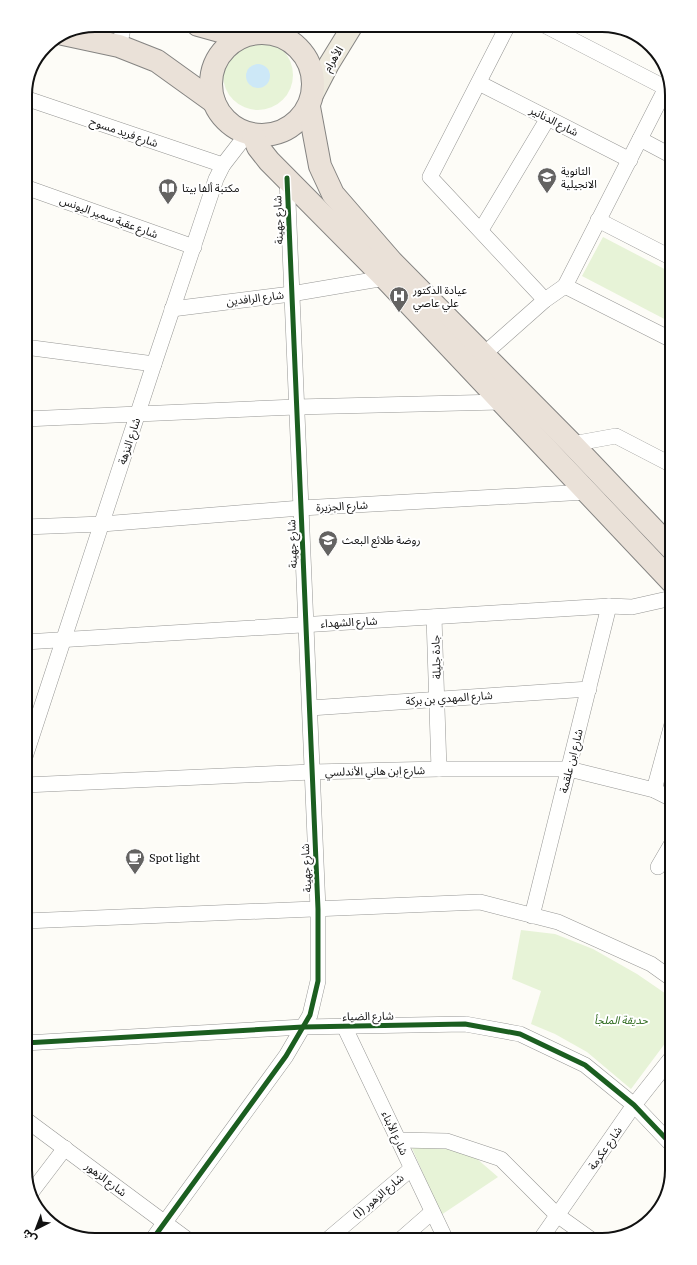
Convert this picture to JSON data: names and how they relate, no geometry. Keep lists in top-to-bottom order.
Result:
{
  "streets": {
    "main road": ["الأهرام"],
    "street": [
      "شارع الدنانير",
      "شارع فريد مسوح",
      "شارع عقبة سمير اليونس",
      "شارع جهينة",
      "شارع الرافدين",
      "شارع النزهة",
      "شارع الجزيرة",
      "شارع الشهداء",
      "جادة جليلة",
      "شارع المهدي بن بركة",
      "شارع ابن علقمة",
      "شارع ابن هاني الأندلسي",
      "شارع الضياء",
      "شارع الأبناء",
      "شارع عكرمة",
      "شارع الزهور",
      "شارع الزهور (1)"
    ]
  },
  "crossings": [
    ["شارع فريد مسوح", "شارع النزهة"],
    ["شارع عقبة سمير اليونس", "شارع النزهة"],
    ["شارع جهينة", "شارع الرافدين"],
    ["شارع جهينة", "شارع الجزيرة"],
    ["شارع جهينة", "شارع الشهداء"],
    ["شارع جهينة", "شارع المهدي بن بركة"],
    ["شارع جهينة", "شارع ابن هاني الأندلسي"],
    ["شارع جهينة", "شارع الضياء"],
    ["شارع جهينة", "شارع الزهور"],
    ["شارع الرافدين", "شارع النزهة"],
    ["شارع النزهة", "شارع الجزيرة"],
    ["شارع النزهة", "شارع الشهداء"],
    ["شارع الشهداء", "جادة جليلة"],
    ["شارع الشهداء", "شارع ابن علقمة"],
    ["جادة جليلة", "شارع المهدي بن بركة"],
    ["جادة جليلة", "شارع ابن هاني الأندلسي"],
    ["شارع المهدي بن بركة", "شارع ابن علقمة"],
    ["شارع ابن علقمة", "شارع ابن هاني الأندلسي"],
    ["شارع الضياء", "شارع الأبناء"],
    ["شارع الضياء", "شارع عكرمة"],
    ["شارع الأبناء", "شارع الزهور (1)"]
  ],
  "parks": ["حديقة الملجأ"],
  "places": {
    "school or university": ["الثانوية الانجيلية", "روضة طلائع البعث"],
    "library": ["مكتبة ألفا بيتا"],
    "hospital": ["عيادة الدكتور علي عاصي"],
    "cafe": ["Spot light"]
  },
  "north": "bottom left"
}
